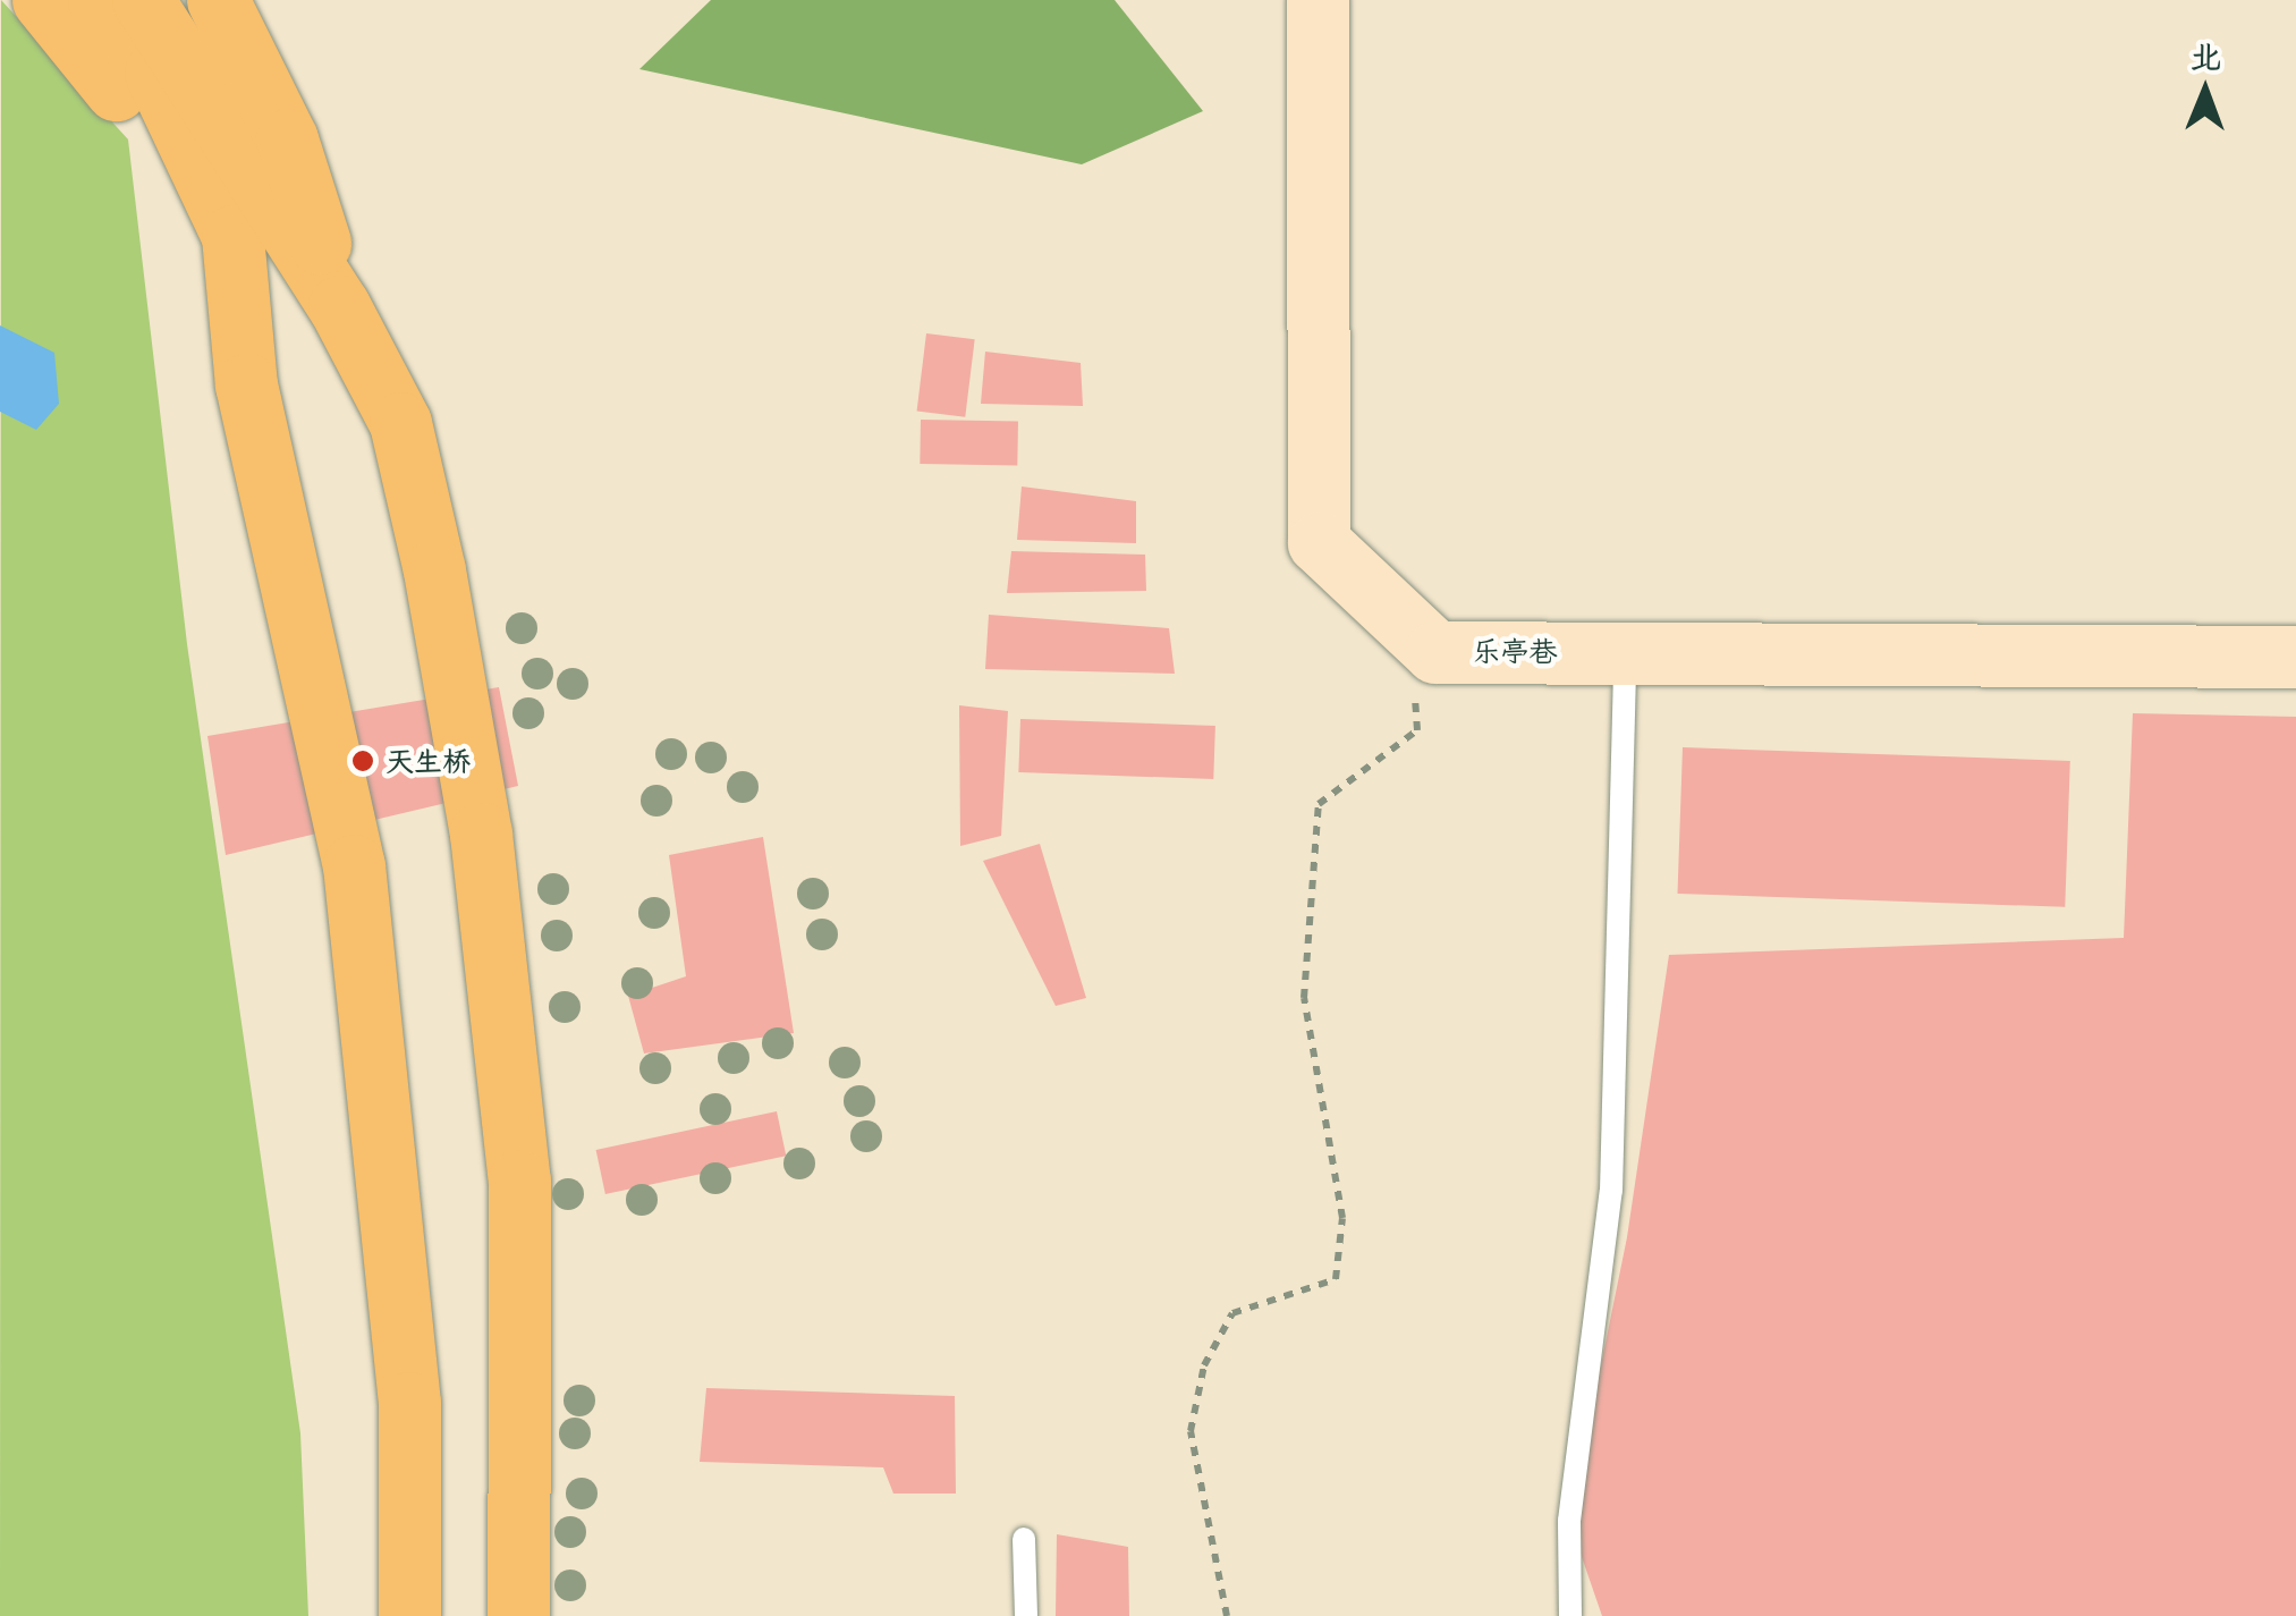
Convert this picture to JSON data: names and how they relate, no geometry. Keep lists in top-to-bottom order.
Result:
{
  "streets": {
    "street": ["乐亭巷"]
  },
  "places": ["天生桥"],
  "north": "top"
}
